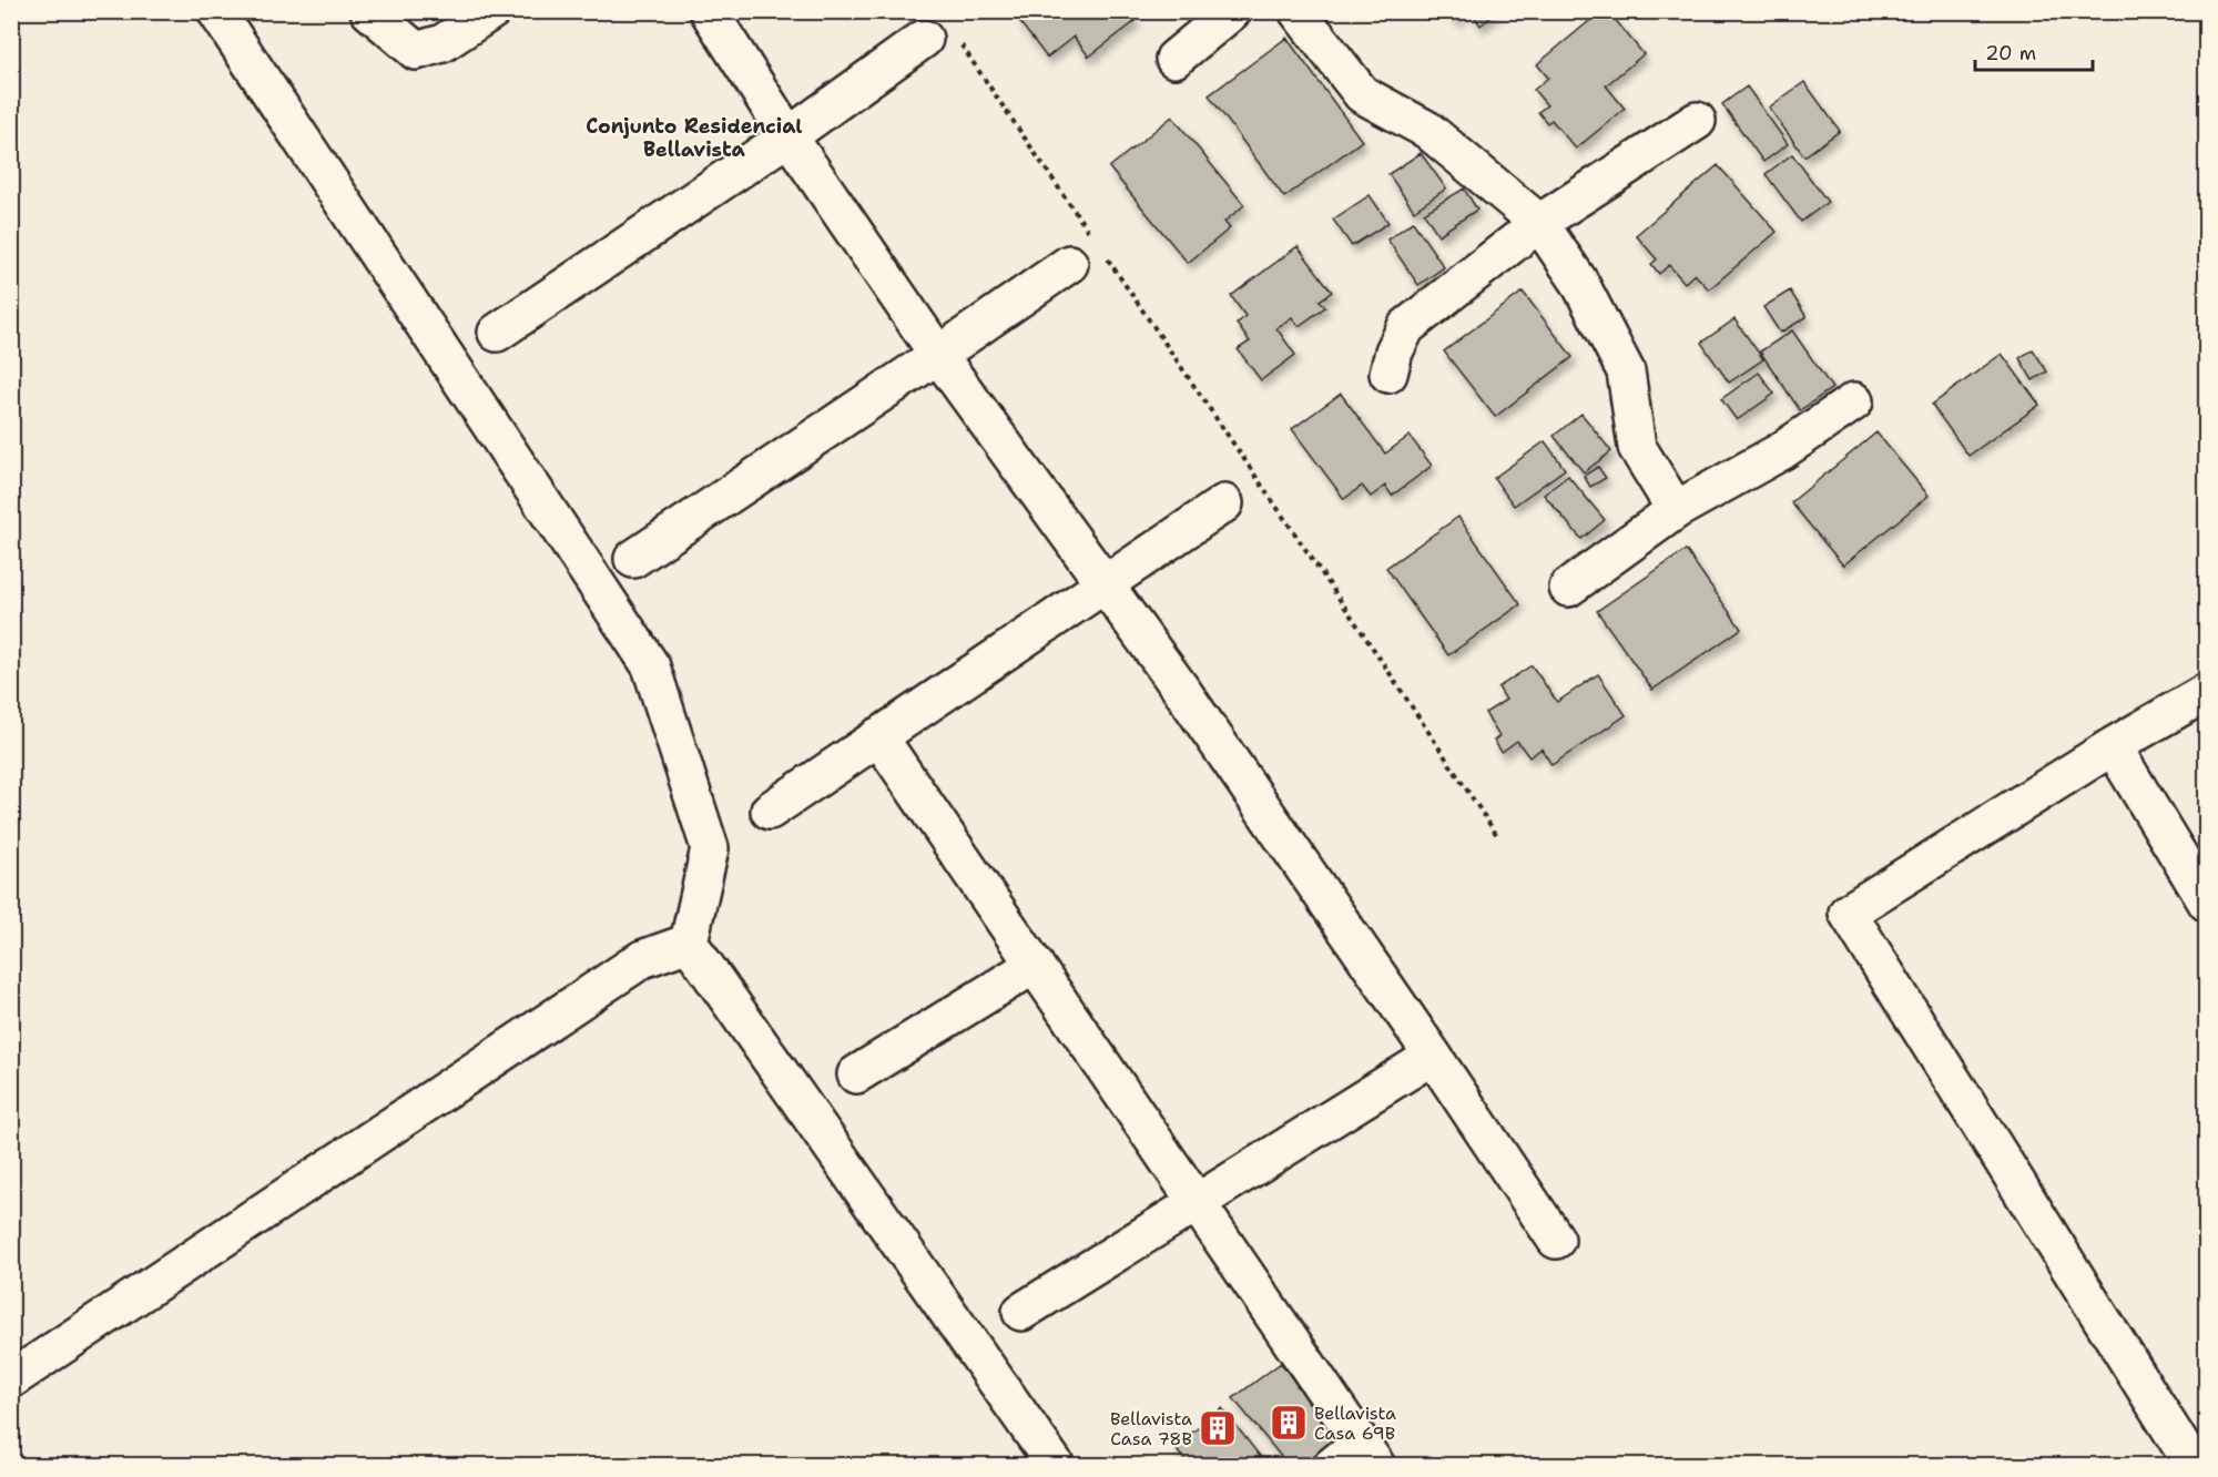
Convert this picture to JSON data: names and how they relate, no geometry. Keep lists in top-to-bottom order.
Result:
{
  "districts": ["Conjunto Residencial Bellavista"],
  "places": {
    "building": ["Bellavista Casa 69B", "Bellavista Casa 78B"]
  },
  "scale_bar": "20 m"
}
